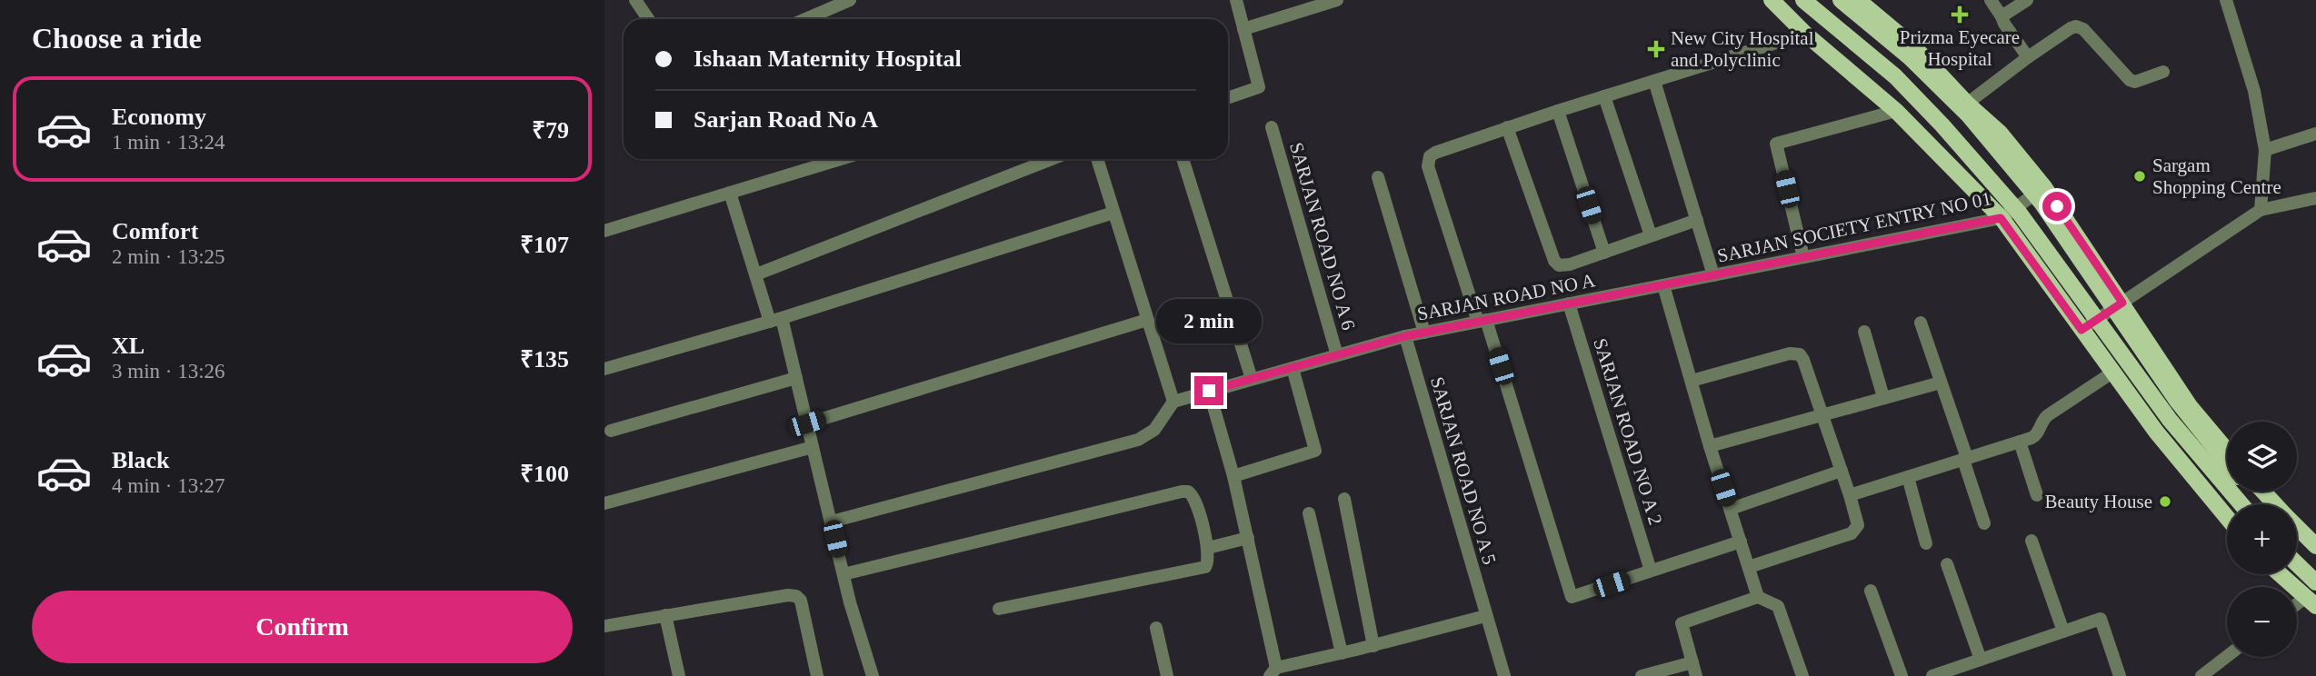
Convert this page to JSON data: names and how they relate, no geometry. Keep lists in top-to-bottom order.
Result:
{
  "streets": {
    "street": [
      "SARJAN SOCIETY ENTRY NO 01",
      "SARJAN ROAD NO A 6",
      "SARJAN ROAD NO A",
      "SARJAN ROAD NO A 2",
      "SARJAN ROAD NO A 5"
    ]
  },
  "crossings": [
    ["SARJAN SOCIETY ENTRY NO 01", "SARJAN ROAD NO A"],
    ["SARJAN ROAD NO A 6", "SARJAN ROAD NO A"],
    ["SARJAN ROAD NO A", "SARJAN ROAD NO A 2"],
    ["SARJAN ROAD NO A", "SARJAN ROAD NO A 5"]
  ],
  "places": {
    "health": ["Prizma Eyecare Hospital", "New City Hospital and Polyclinic"],
    "other": ["Sargam Shopping Centre", "Beauty House"]
  },
  "page": {
    "heading": "Choose a ride",
    "banner": ["Ishaan Maternity Hospital", "Sarjan Road No A"],
    "list": [
      {
        "name": "Economy",
        "note": "1 min · 13:24",
        "value": "₹79"
      },
      {
        "name": "Comfort",
        "note": "2 min · 13:25",
        "value": "₹107"
      },
      {
        "name": "XL",
        "note": "3 min · 13:26",
        "value": "₹135"
      },
      {
        "name": "Black",
        "note": "4 min · 13:27",
        "value": "₹100"
      }
    ],
    "bubble": "2 min",
    "map_buttons": ["+", "−"],
    "buttons": "Confirm"
  }
}
